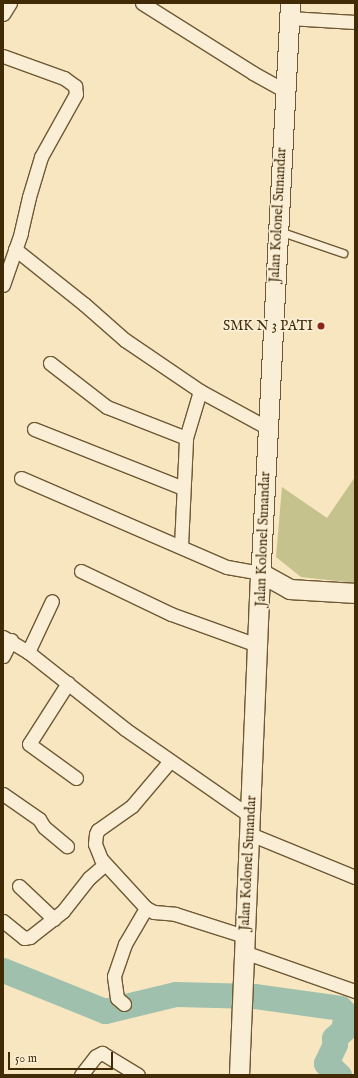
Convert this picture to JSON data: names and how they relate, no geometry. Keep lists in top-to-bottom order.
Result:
{
  "streets": {
    "main road": ["Jalan Kolonel Sunandar"]
  },
  "places": ["SMK N 3 PATI"],
  "scale_bar": "50 m"
}
